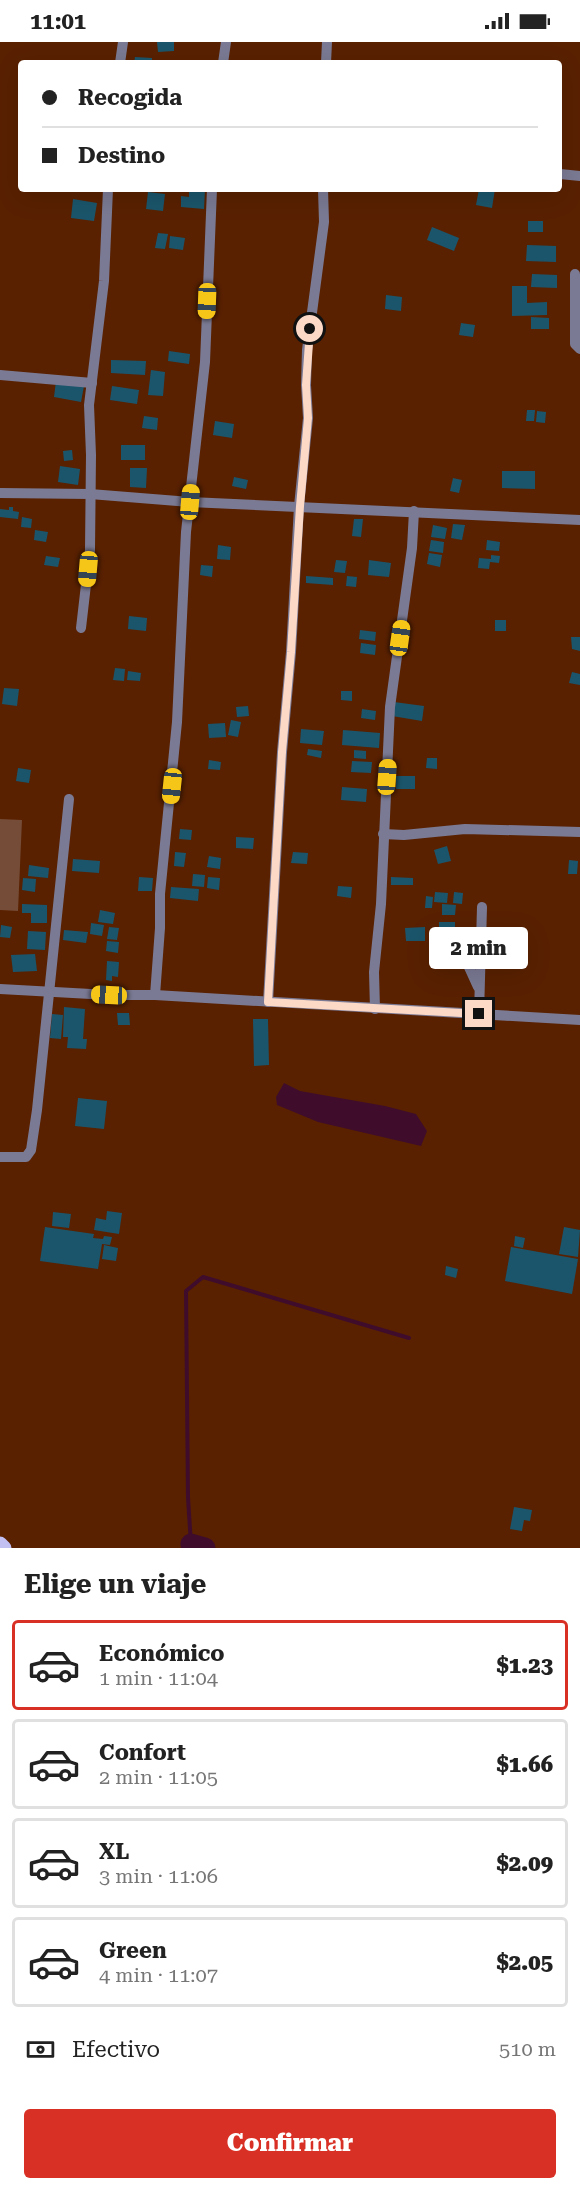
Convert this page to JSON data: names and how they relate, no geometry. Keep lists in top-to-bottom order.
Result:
{
  "page": {
    "status": "11:01",
    "banner": ["Recogida", "Destino"],
    "bubble": "2 min",
    "heading": "Elige un viaje",
    "list": [
      {
        "name": "Económico",
        "note": "1 min · 11:04",
        "value": "$1.23"
      },
      {
        "name": "Confort",
        "note": "2 min · 11:05",
        "value": "$1.66"
      },
      {
        "name": "XL",
        "note": "3 min · 11:06",
        "value": "$2.09"
      },
      {
        "name": "Green",
        "note": "4 min · 11:07",
        "value": "$2.05"
      }
    ],
    "pay": ["Efectivo", "510 m"],
    "buttons": "Confirmar"
  }
}
